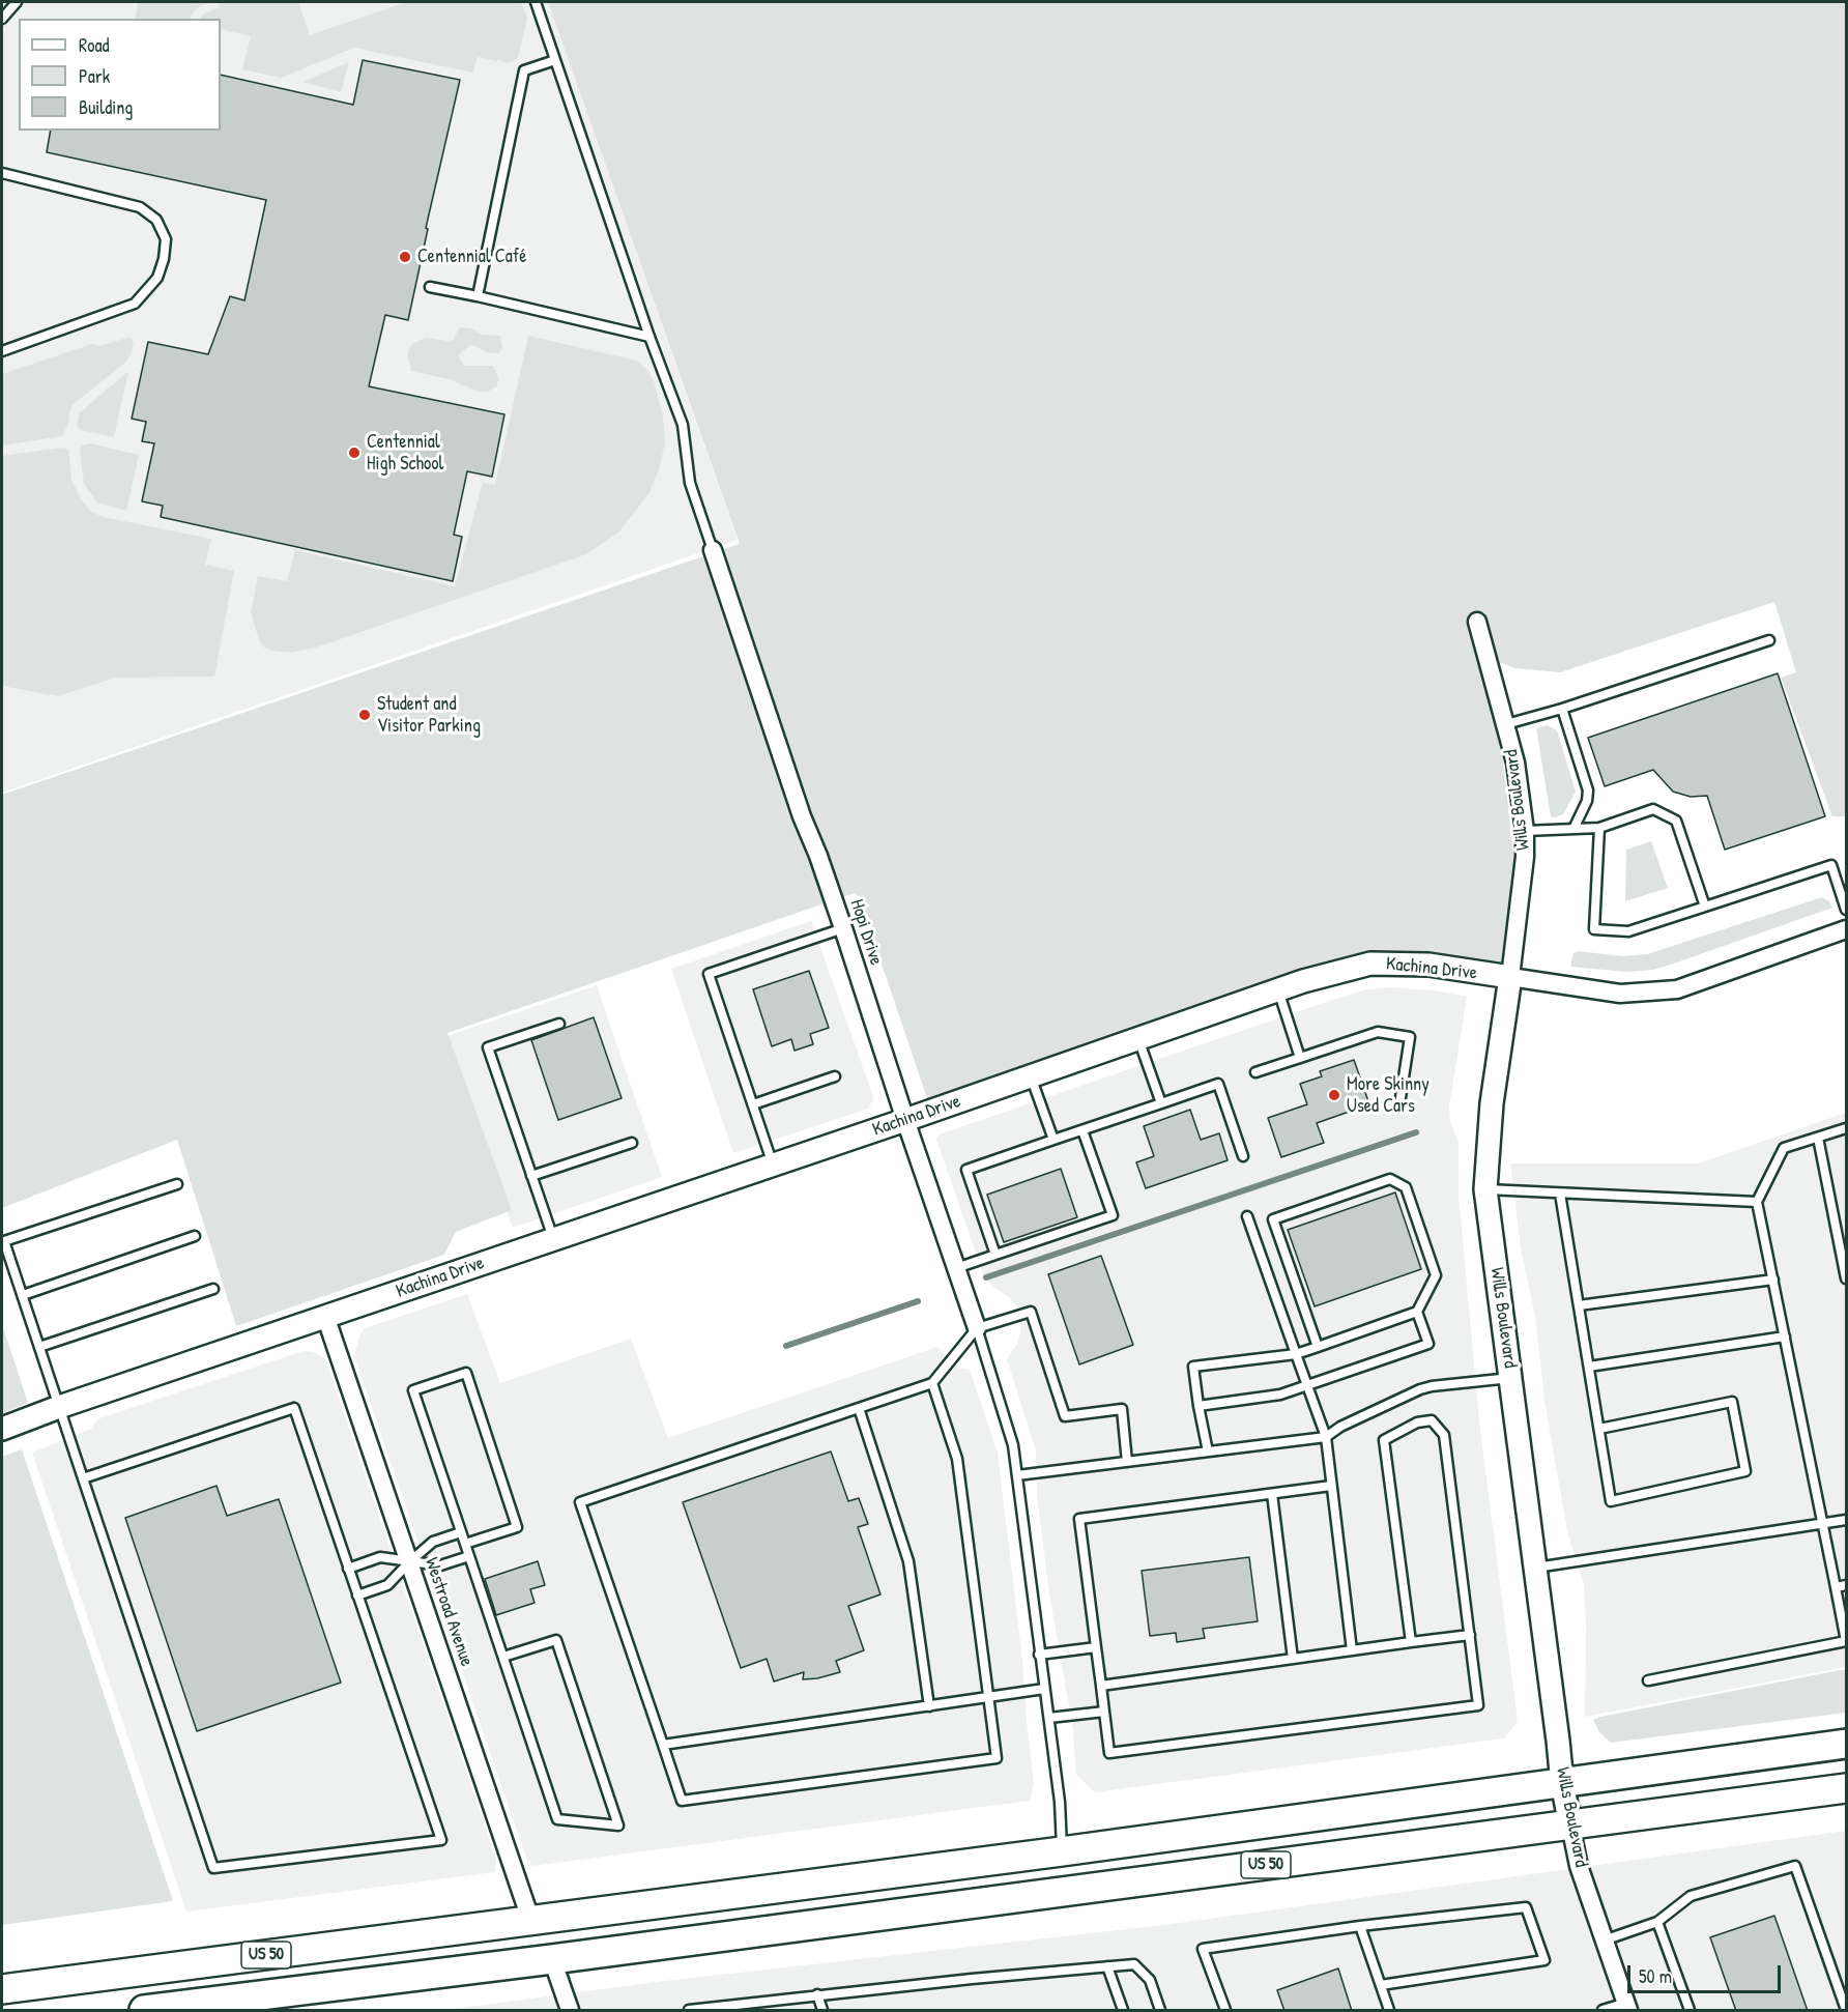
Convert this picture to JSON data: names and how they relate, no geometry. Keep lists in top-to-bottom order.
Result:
{
  "streets": {
    "highway": ["US 50"],
    "street": [
      "Wills Boulevard",
      "Hopi Drive",
      "Kachina Drive",
      "Westroad Avenue"
    ]
  },
  "crossings": [
    ["Wills Boulevard", "Kachina Drive"],
    ["Wills Boulevard", "US 50"],
    ["Hopi Drive", "Kachina Drive"],
    ["Kachina Drive", "Westroad Avenue"],
    ["Westroad Avenue", "US 50"]
  ],
  "places": [
    "Centennial Café",
    "Centennial High School",
    "Student and Visitor Parking",
    "More Skinny Used Cars"
  ],
  "legend": ["Road", "Park", "Building"],
  "scale_bar": "50 m"
}
